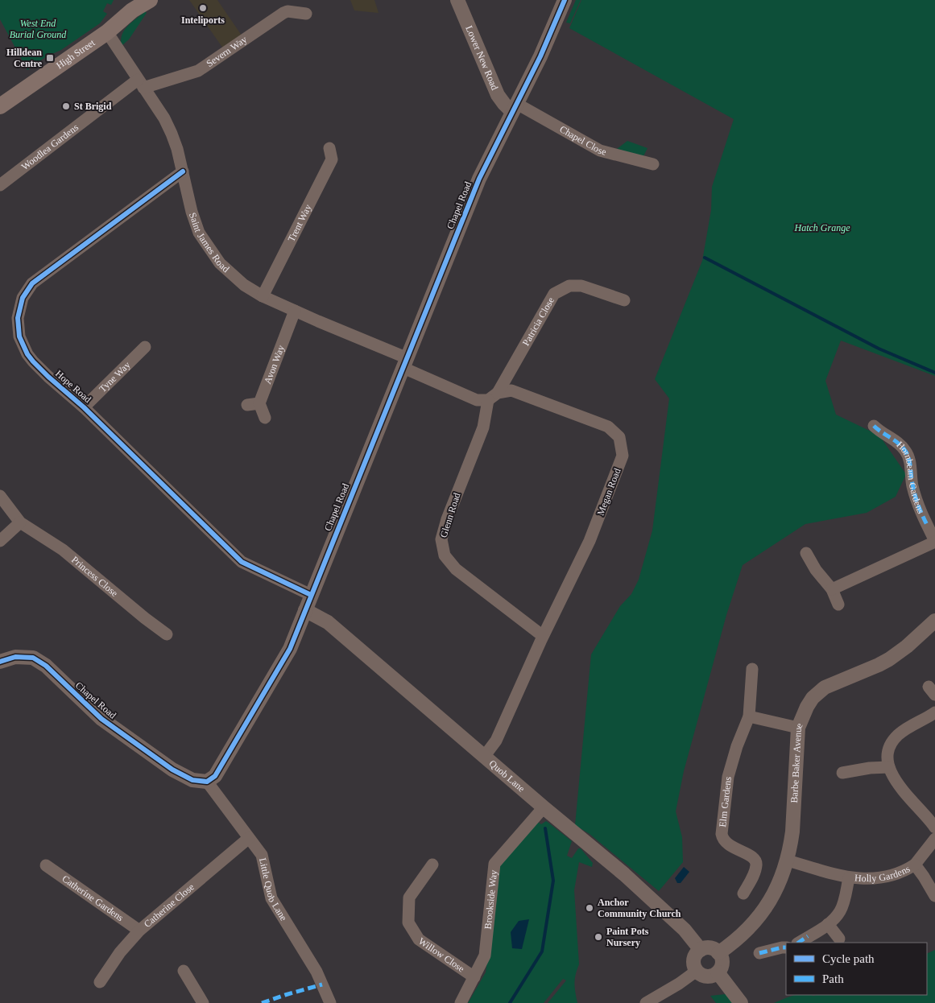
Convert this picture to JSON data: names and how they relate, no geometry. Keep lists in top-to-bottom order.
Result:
{
  "streets": {
    "main road": ["High Street"],
    "street": [
      "Severn Way",
      "Lower New Road",
      "Chapel Close",
      "Woodlea Gardens",
      "Chapel Road",
      "Trent Way",
      "Saint James Road",
      "Patricia Close",
      "Avon Way",
      "Tyne Way",
      "Hope Road",
      "Hornbeam Gardens",
      "Megan Road",
      "Glenn Road",
      "Princess Close",
      "Barbe Baker Avenue",
      "Quob Lane",
      "Elm Gardens",
      "Holly Gardens",
      "Little Quob Lane",
      "Catherine Gardens",
      "Brookside Way",
      "Catherine Close",
      "Willow Close"
    ]
  },
  "crossings": [
    ["Severn Way", "Woodlea Gardens"],
    ["Severn Way", "Saint James Road"],
    ["High Street", "Saint James Road"],
    ["Lower New Road", "Chapel Close"],
    ["Lower New Road", "Chapel Road"],
    ["Chapel Close", "Chapel Road"],
    ["Woodlea Gardens", "Saint James Road"],
    ["Chapel Road", "Saint James Road"],
    ["Chapel Road", "Hope Road"],
    ["Chapel Road", "Megan Road"],
    ["Chapel Road", "Quob Lane"],
    ["Chapel Road", "Little Quob Lane"],
    ["Trent Way", "Saint James Road"],
    ["Saint James Road", "Avon Way"],
    ["Saint James Road", "Hope Road"],
    ["Saint James Road", "Megan Road"],
    ["Patricia Close", "Megan Road"],
    ["Patricia Close", "Glenn Road"],
    ["Tyne Way", "Hope Road"],
    ["Megan Road", "Glenn Road"],
    ["Megan Road", "Quob Lane"],
    ["Barbe Baker Avenue", "Quob Lane"],
    ["Barbe Baker Avenue", "Holly Gardens"],
    ["Quob Lane", "Brookside Way"],
    ["Little Quob Lane", "Catherine Close"],
    ["Catherine Gardens", "Catherine Close"],
    ["Brookside Way", "Willow Close"]
  ],
  "parks": ["West End Burial Ground", "Hatch Grange"],
  "places": {
    "other": [
      "Inteliports",
      "St Brigid",
      "Anchor Community Church",
      "Paint Pots Nursery"
    ],
    "transit": ["Hilldean Centre"]
  },
  "legend": ["Cycle path", "Path"]
}
